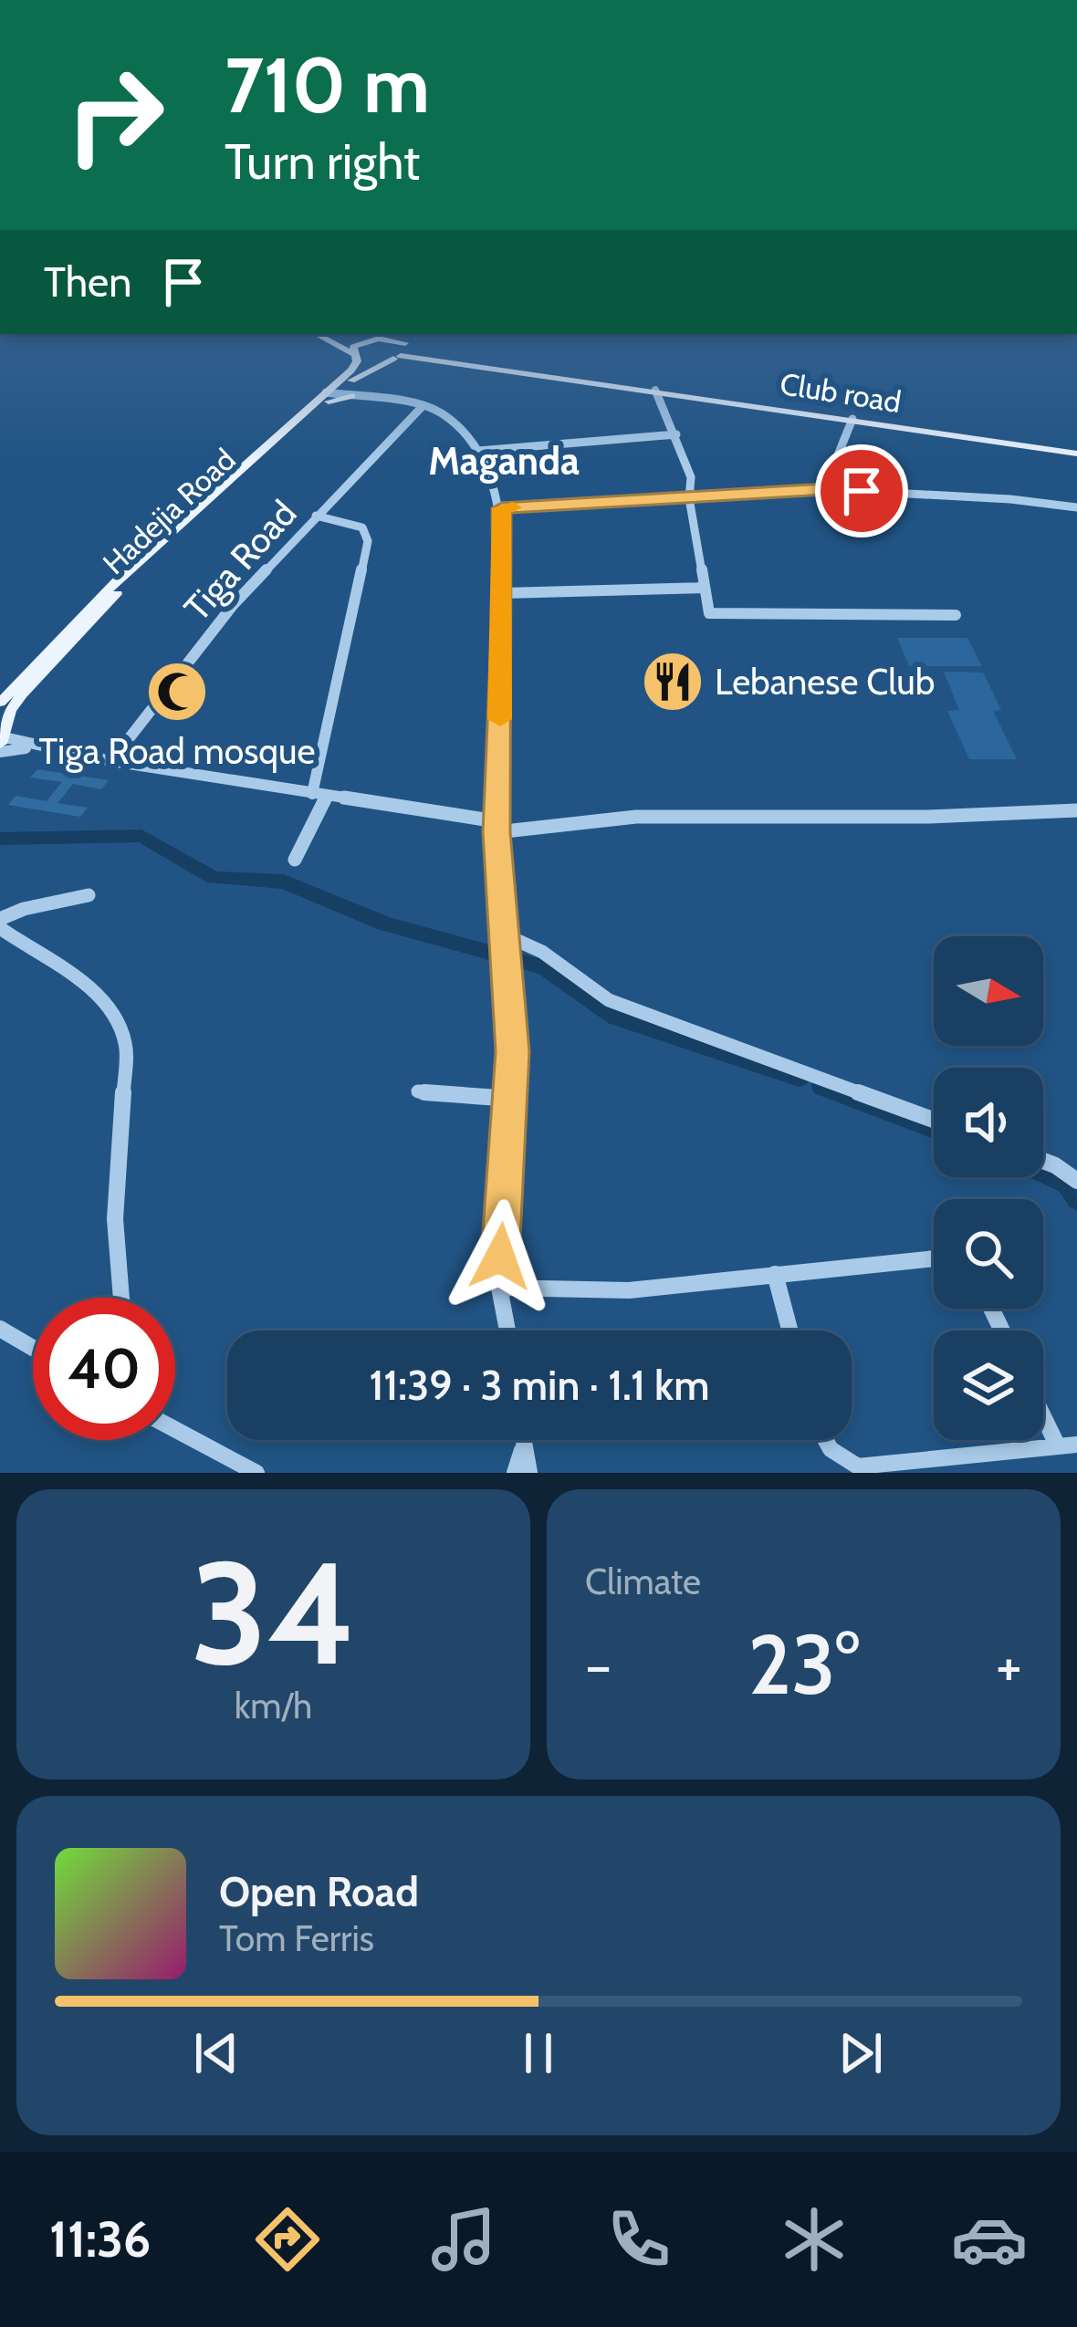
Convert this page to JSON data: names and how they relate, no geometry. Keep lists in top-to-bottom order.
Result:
{
  "streets": {
    "main road": ["Club road", "Hadejia Road"],
    "street": ["Tiga Road"]
  },
  "crossings": [
    ["Club road", "Hadejia Road"]
  ],
  "districts": ["Maganda"],
  "places": {
    "restaurant": ["Lebanese Club"],
    "mosque": ["Tiga Road mosque"]
  },
  "north": "right",
  "page": {
    "turn": ["710 m", "Turn right"],
    "then": "Then",
    "limit": "40",
    "trip": "11:39 · 3 min · 1.1 km",
    "tile": [
      ["34", "km/h"],
      "Climate"
    ],
    "heat": ["−", "23°", "+"],
    "song": ["Open Road", "Tom Ferris"],
    "tabs": "11:36"
  }
}
